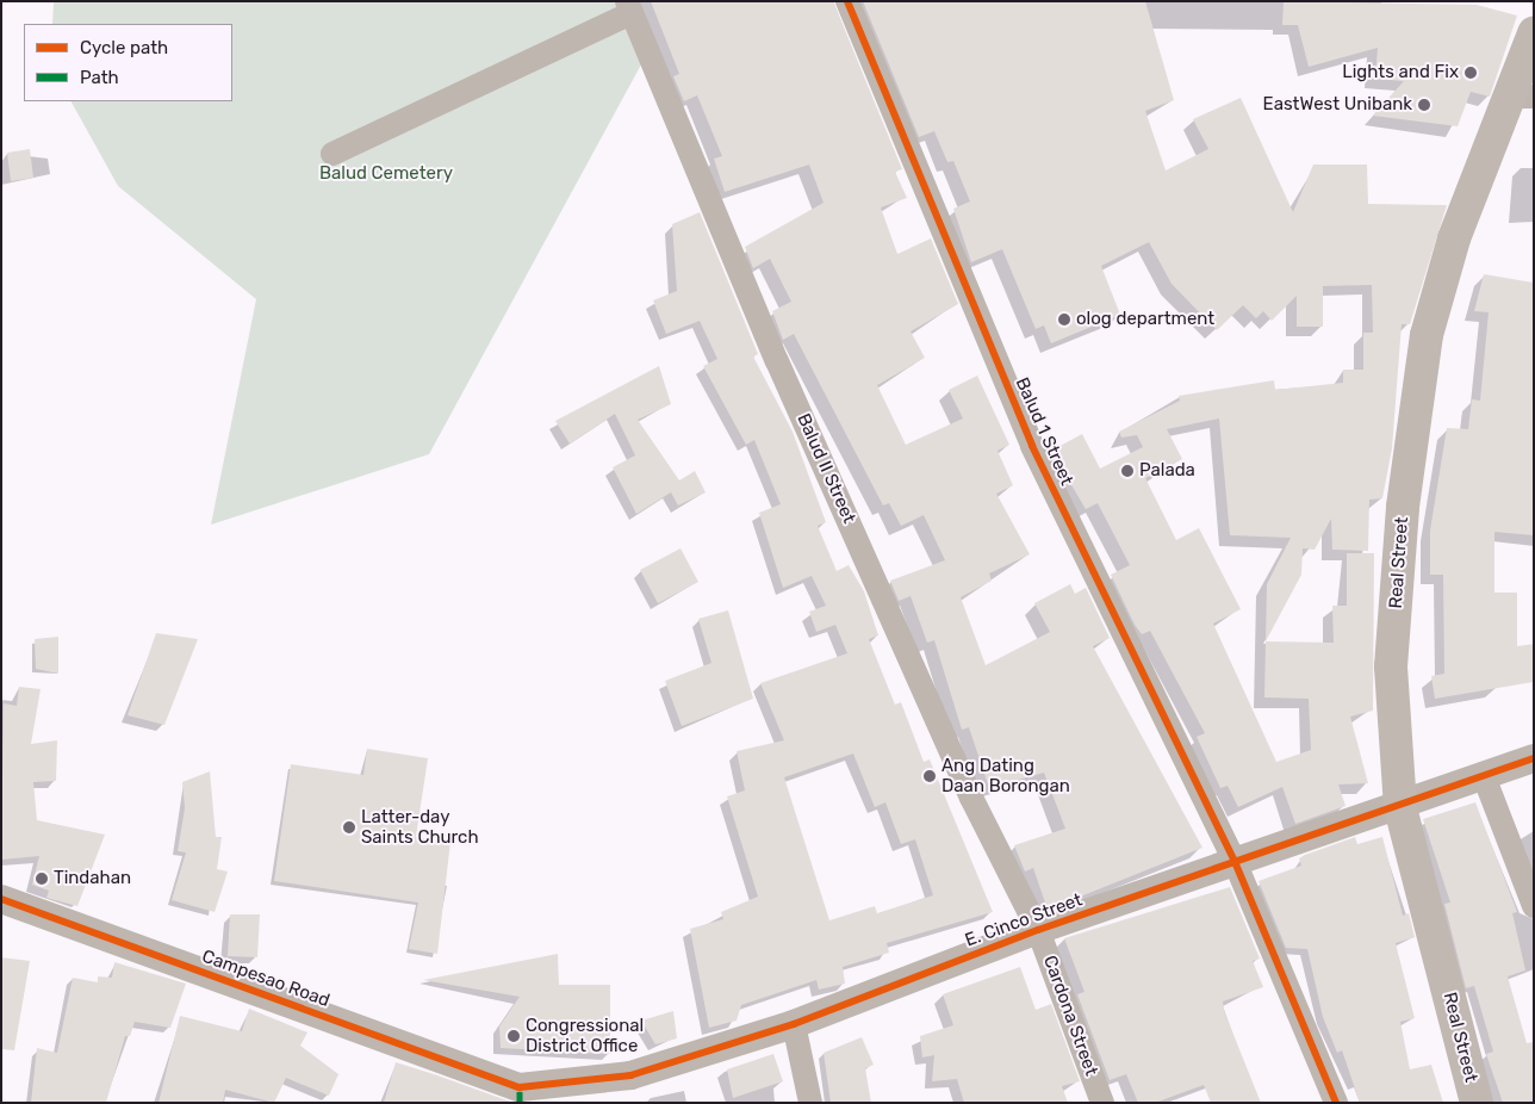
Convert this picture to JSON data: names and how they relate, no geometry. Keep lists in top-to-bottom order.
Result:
{
  "streets": {
    "main road": ["Real Street"],
    "street": [
      "Balud 1 Street",
      "Balud II Street",
      "E. Cinco Street",
      "Campesao Road",
      "Cardona Street"
    ]
  },
  "crossings": [
    ["Balud 1 Street", "E. Cinco Street"],
    ["Balud II Street", "E. Cinco Street"],
    ["Balud II Street", "Cardona Street"],
    ["Real Street", "E. Cinco Street"],
    ["E. Cinco Street", "Campesao Road"],
    ["E. Cinco Street", "Cardona Street"]
  ],
  "parks": ["Balud Cemetery"],
  "places": [
    "Lights and Fix",
    "EastWest Unibank",
    "olog department",
    "Palada",
    "Ang Dating Daan Borongan",
    "Latter-day Saints Church",
    "Tindahan",
    "Congressional District Office"
  ],
  "legend": ["Cycle path", "Path"]
}
